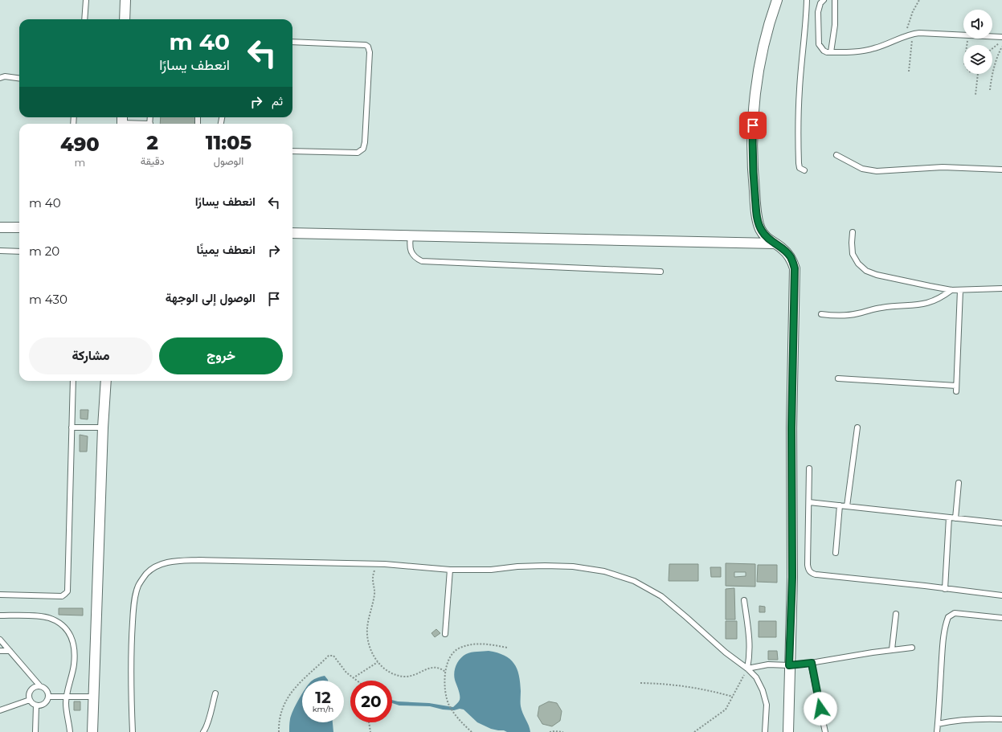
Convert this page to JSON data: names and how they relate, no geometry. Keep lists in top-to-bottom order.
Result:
{
  "page": {
    "turn": ["40 m", "انعطف يسارًا"],
    "then": "ثم",
    "eta": [
      "11:05",
      "الوصول",
      "2",
      "دقيقة",
      "490",
      "m"
    ],
    "list": [
      {
        "name": "انعطف يسارًا",
        "value": "40 m"
      },
      {
        "name": "انعطف يمينًا",
        "value": "20 m"
      },
      {
        "name": "الوصول إلى الوجهة",
        "value": "430 m"
      }
    ],
    "buttons": ["خروج", "مشاركة"],
    "speed": "12 km/h",
    "limit": "20"
  }
}
